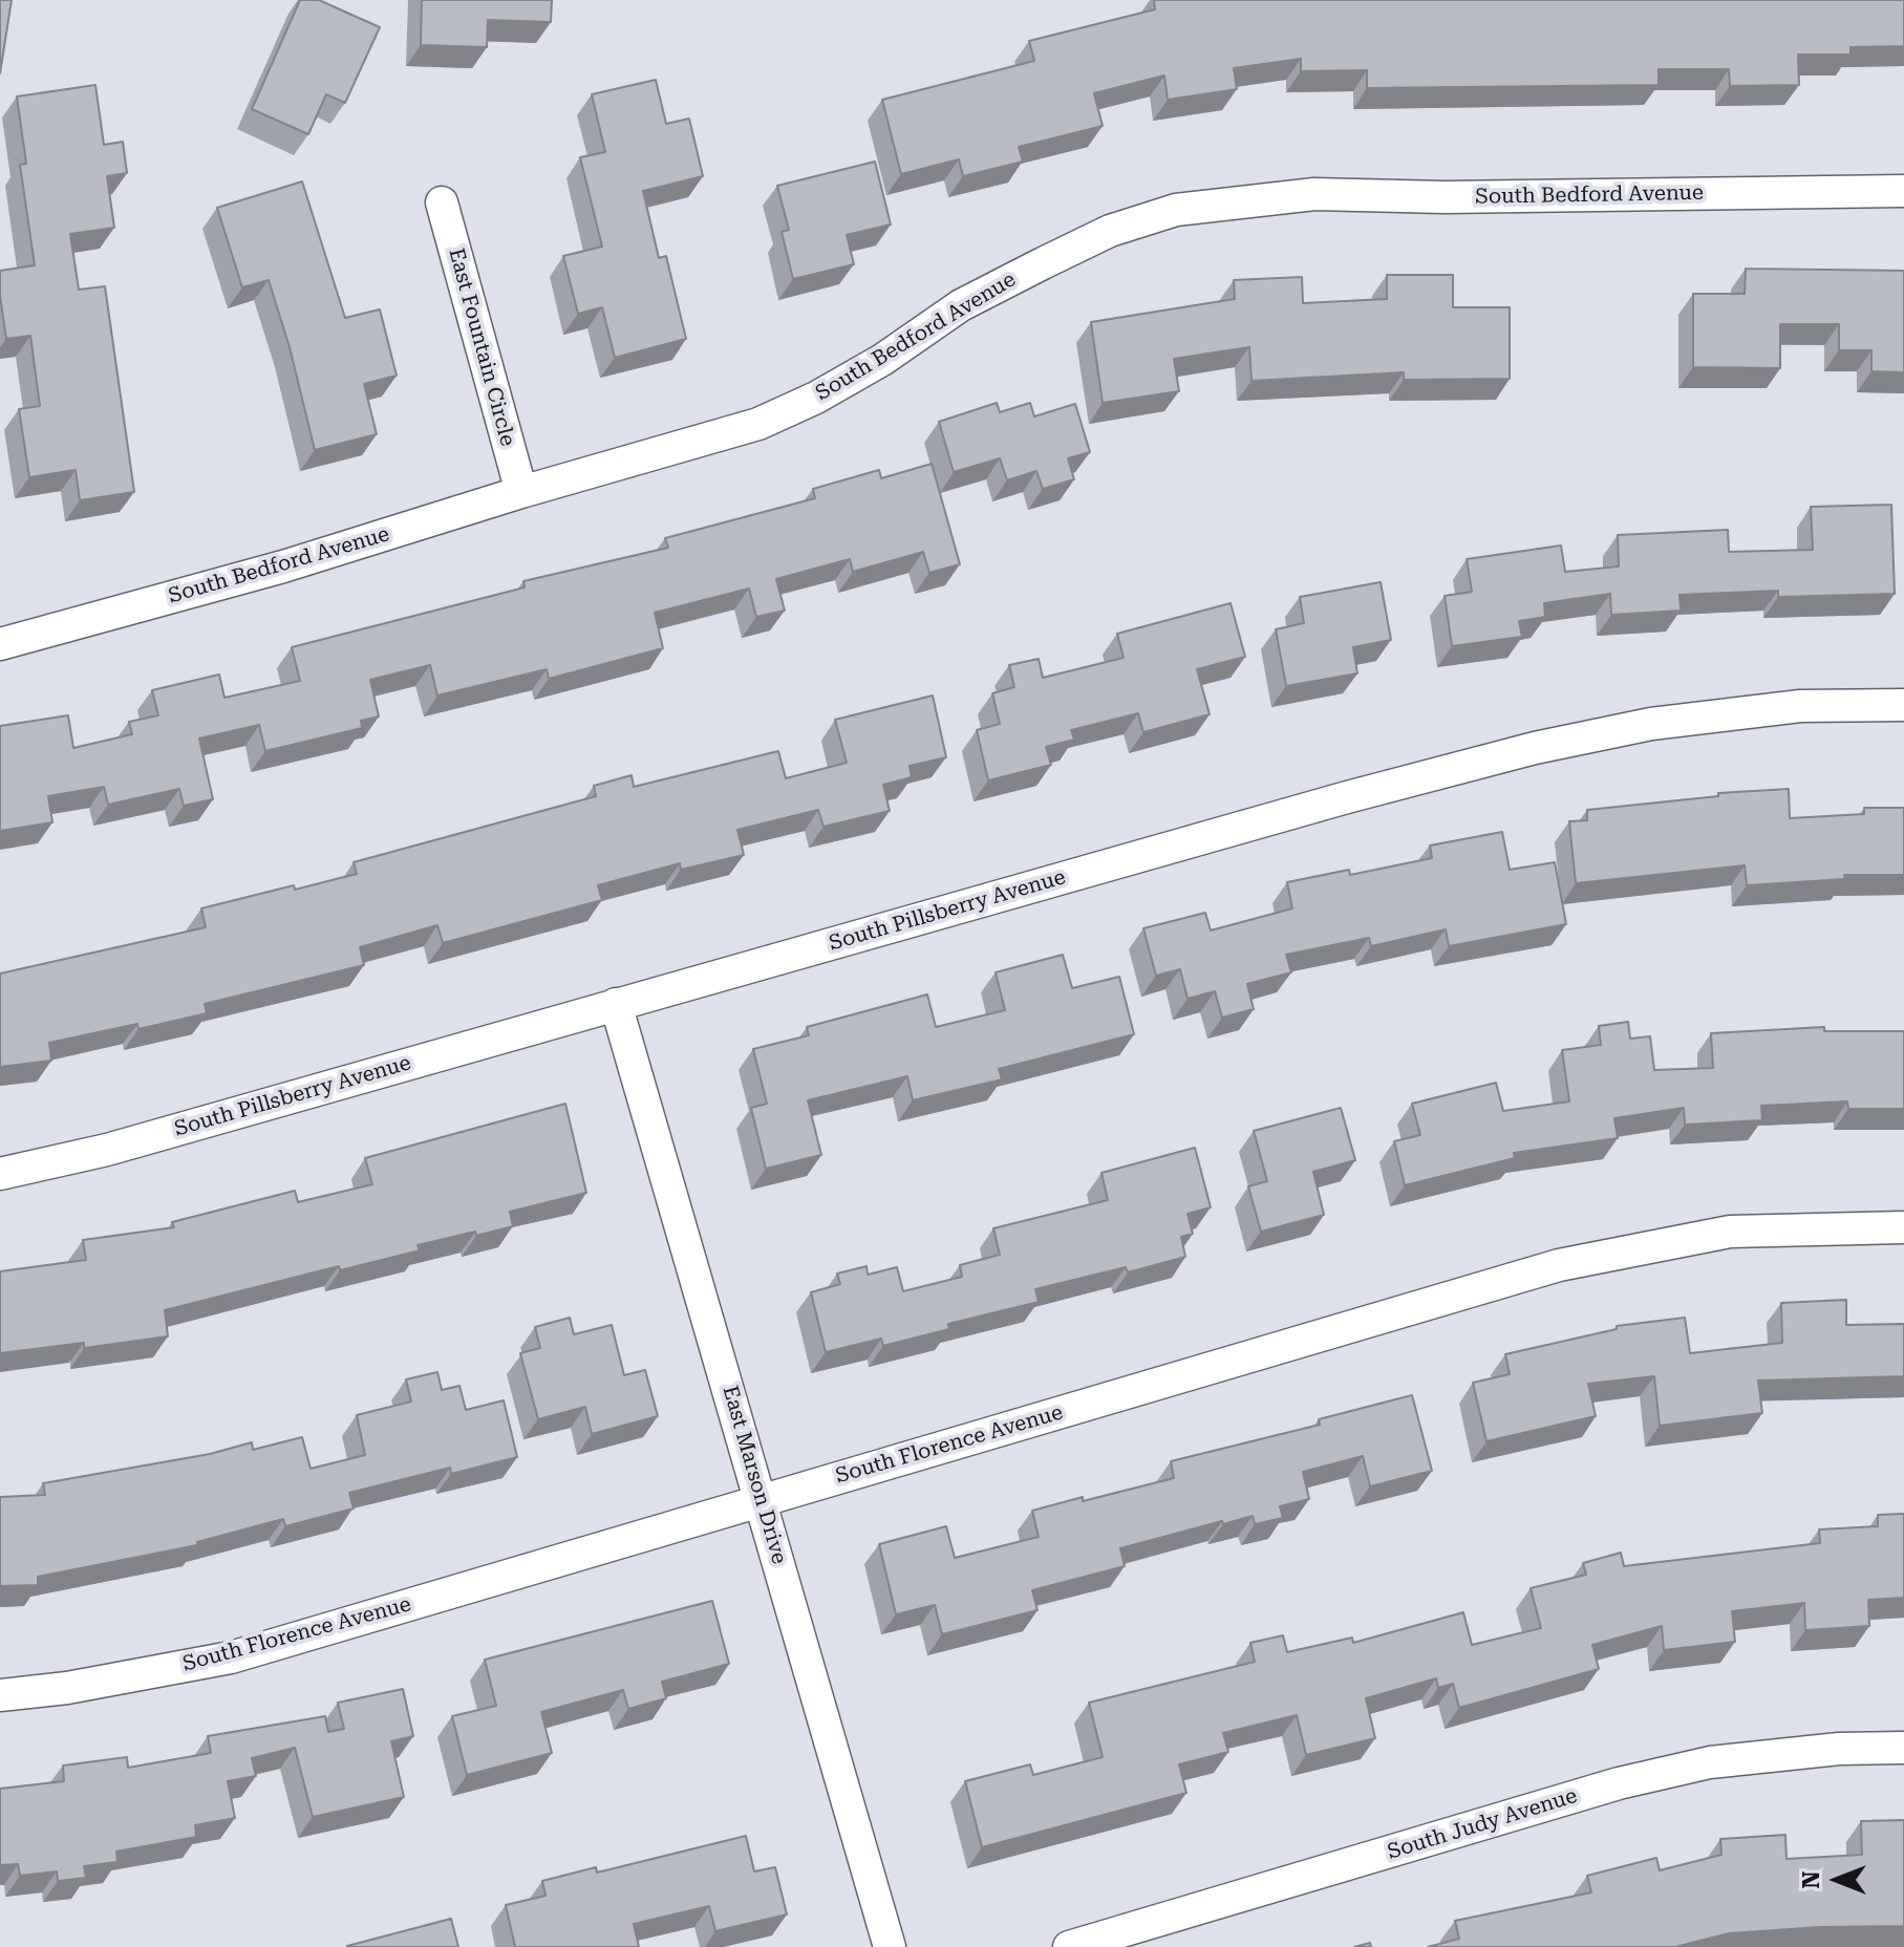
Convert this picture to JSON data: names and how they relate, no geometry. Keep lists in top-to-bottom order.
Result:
{
  "streets": {
    "street": [
      "South Bedford Avenue",
      "East Fountain Circle",
      "South Pillsberry Avenue",
      "South Florence Avenue",
      "East Marson Drive",
      "South Judy Avenue"
    ]
  },
  "crossings": [
    ["South Bedford Avenue", "East Fountain Circle"],
    ["South Pillsberry Avenue", "East Marson Drive"],
    ["South Florence Avenue", "East Marson Drive"]
  ],
  "north": "left"
}
